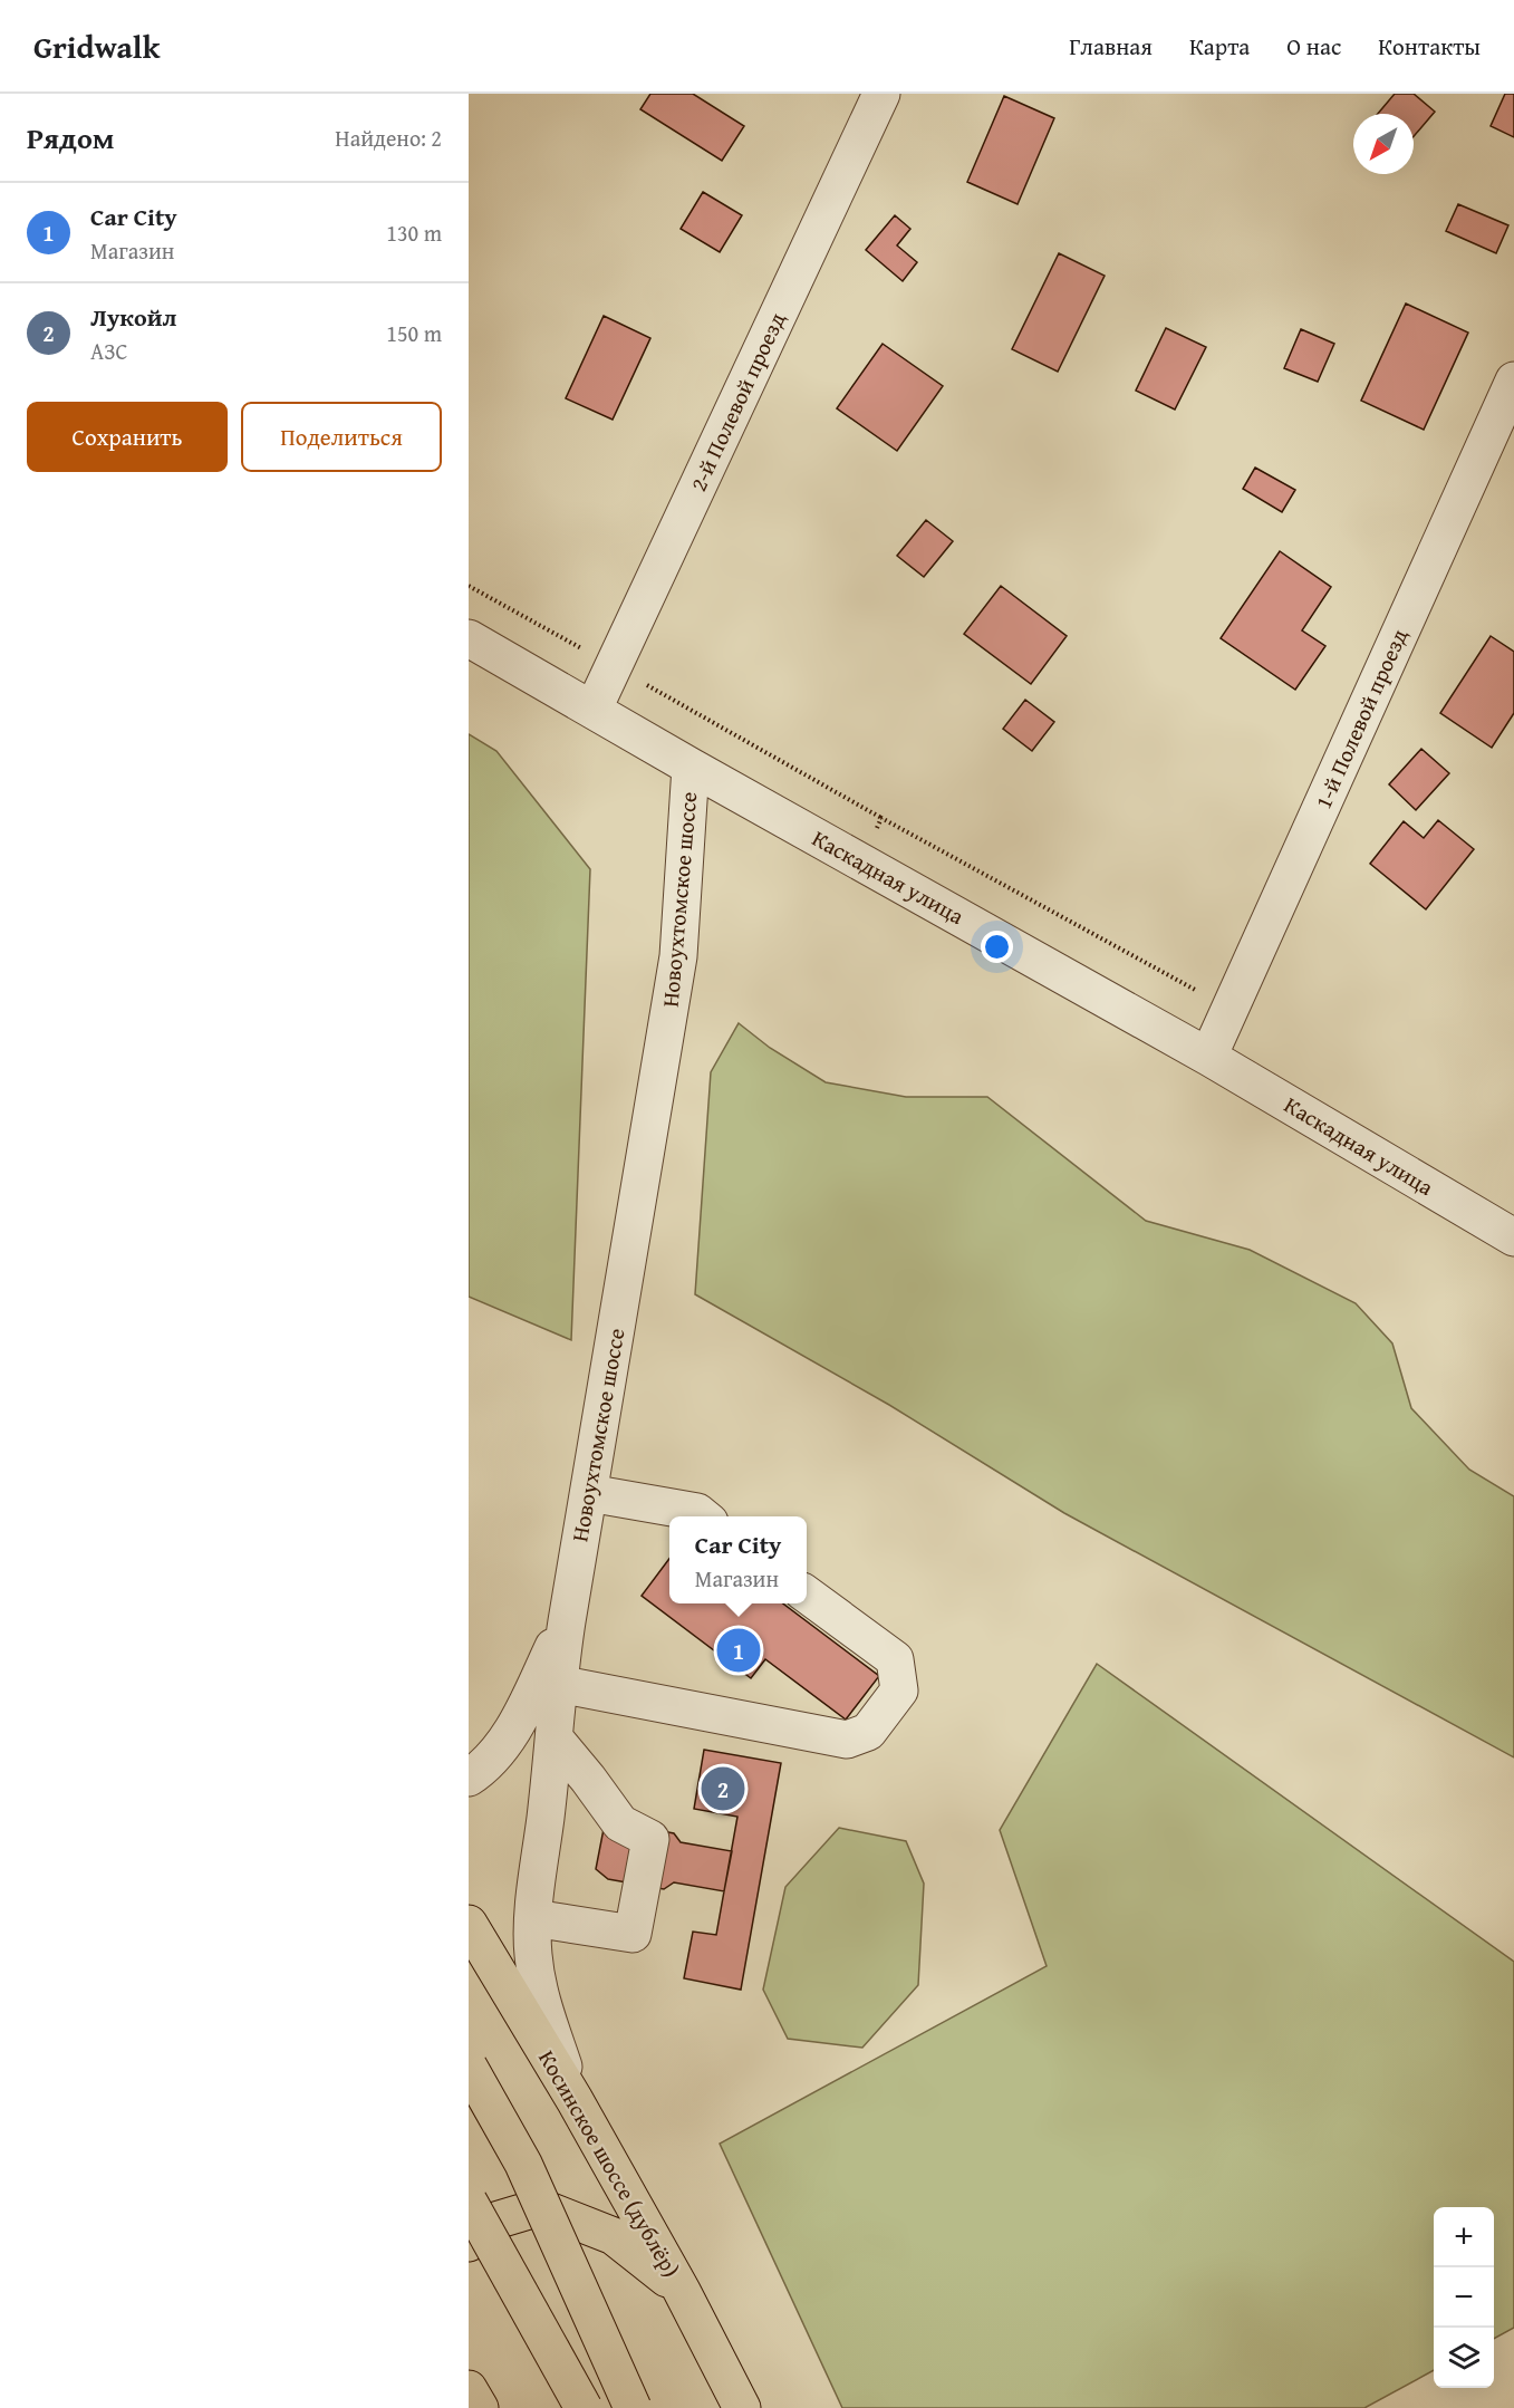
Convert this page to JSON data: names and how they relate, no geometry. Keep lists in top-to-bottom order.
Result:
{
  "streets": {
    "main road": ["Косинское шоссе (дублёр)"],
    "street": [
      "2-й Полевой проезд",
      "1-й Полевой проезд",
      "Каскадная улица",
      "Новоухтомское шоссе"
    ]
  },
  "crossings": [
    ["2-й Полевой проезд", "Каскадная улица"],
    ["1-й Полевой проезд", "Каскадная улица"],
    ["Каскадная улица", "Новоухтомское шоссе"],
    ["Новоухтомское шоссе", "Косинское шоссе (дублёр)"]
  ],
  "north": "bottom left",
  "page": {
    "header": "Gridwalk",
    "nav": [
      "Главная",
      "Карта",
      "О нас",
      "Контакты"
    ],
    "heading": ["Рядом", "Найдено: 2"],
    "list": [
      {
        "mark": "1",
        "name": "Car City",
        "note": "Магазин",
        "value": "130 m"
      },
      {
        "mark": "2",
        "name": "Лукойл",
        "note": "АЗС",
        "value": "150 m"
      }
    ],
    "buttons": ["Сохранить", "Поделиться"],
    "popup": ["Car City", "Магазин"],
    "pins": ["1", "2"],
    "map_buttons": ["+", "−"]
  }
}
